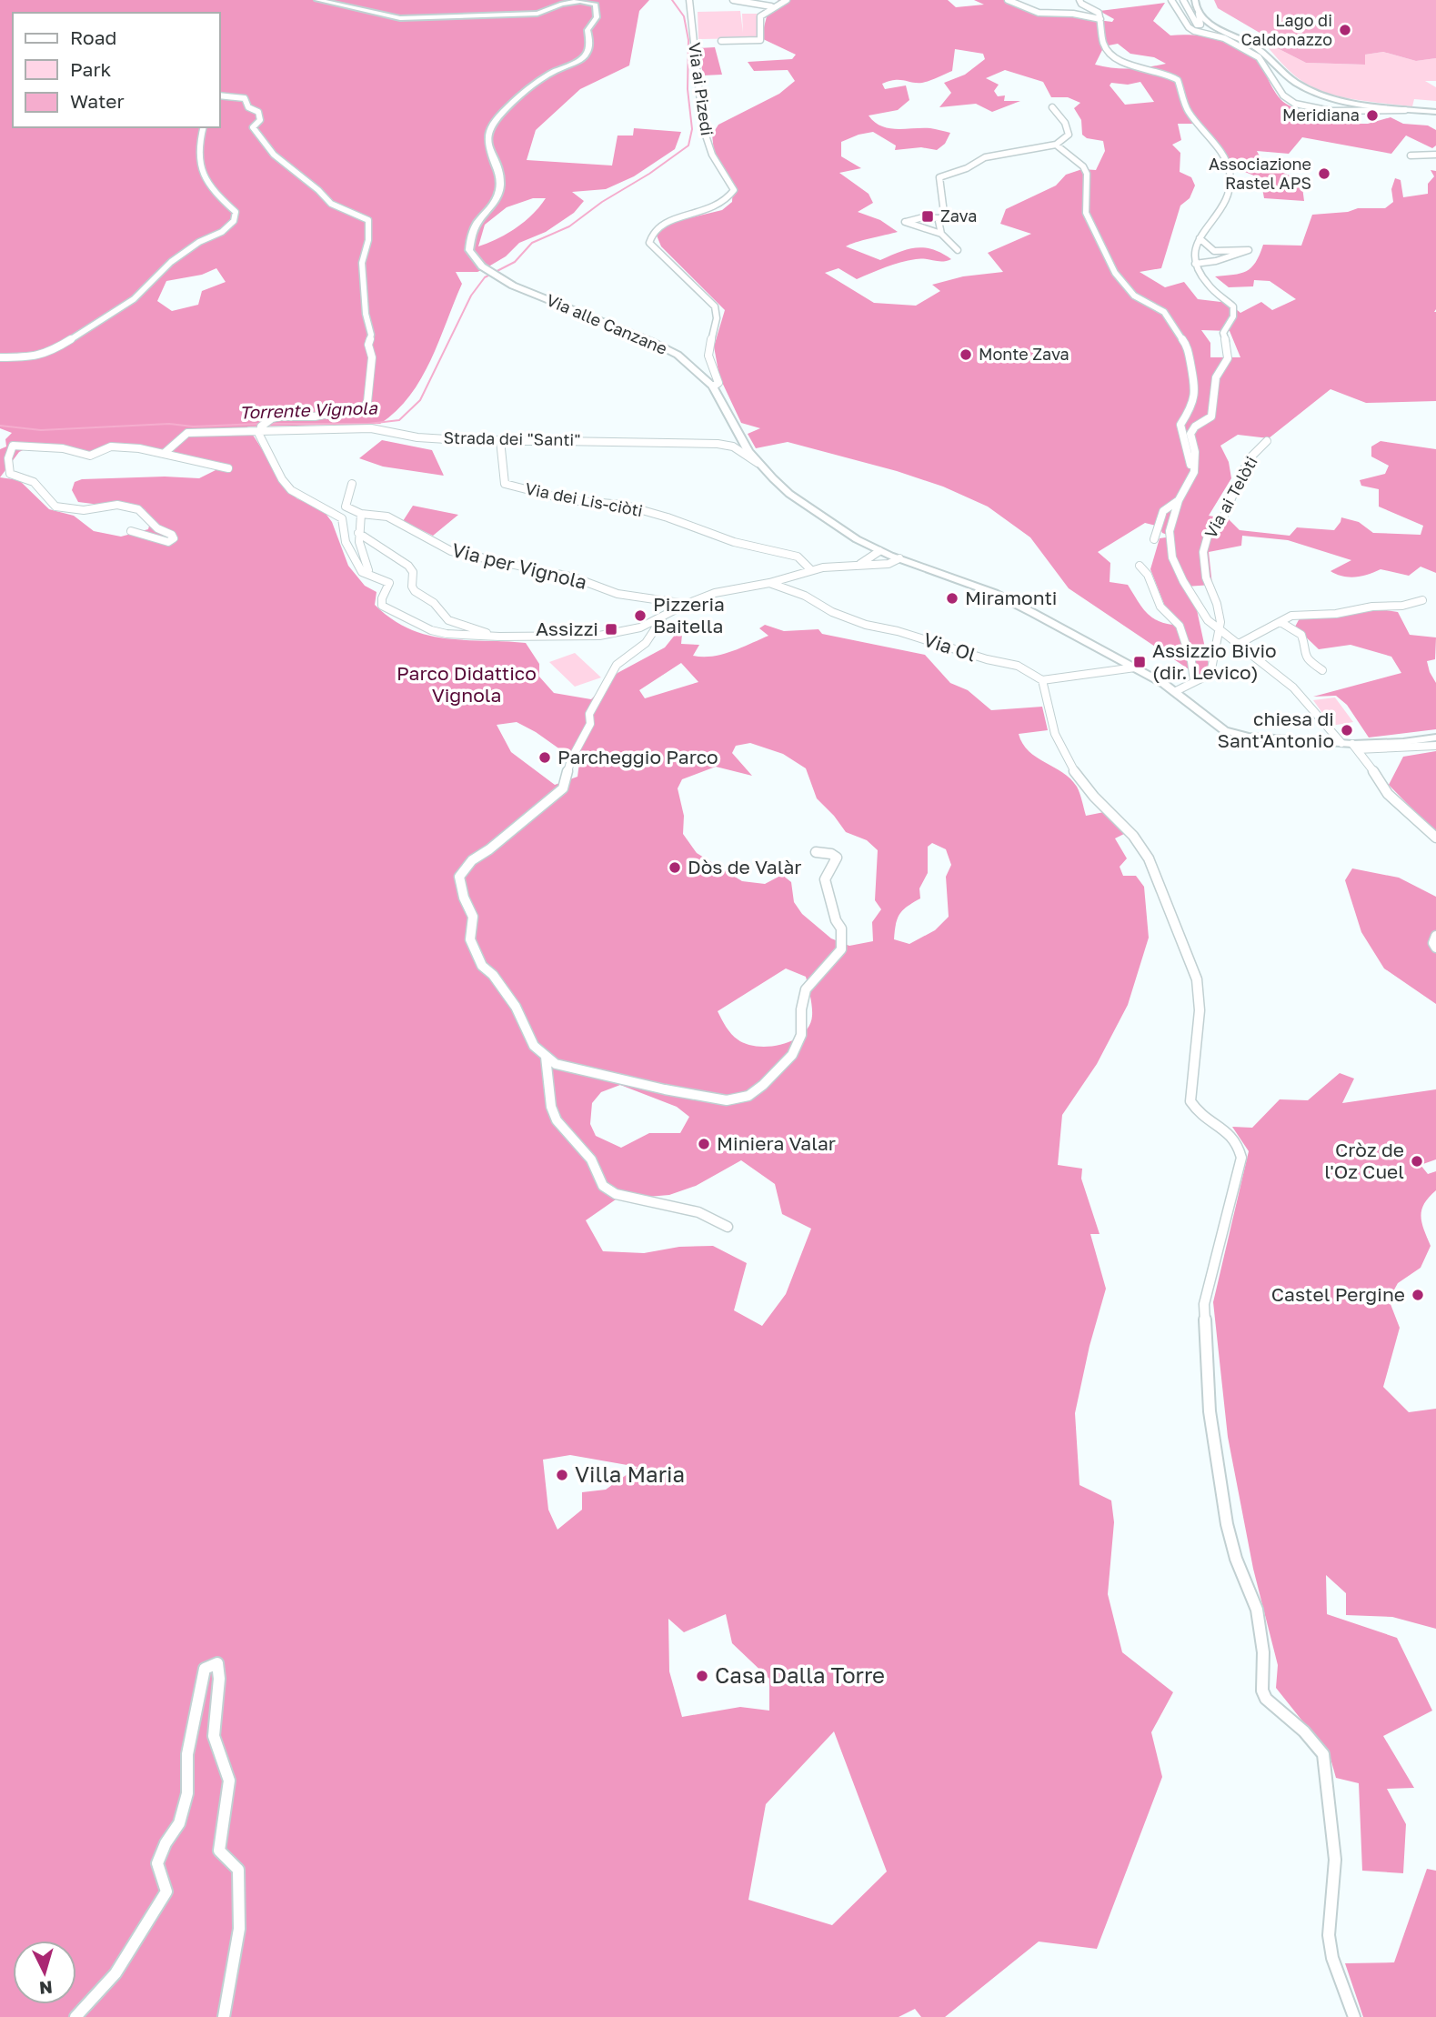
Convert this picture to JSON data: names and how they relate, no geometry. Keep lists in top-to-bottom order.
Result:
{
  "streets": {
    "main road": ["Via alle Canzane"],
    "street": [
      "Via ai Pizedi",
      "Strada dei \"Santi\"",
      "Via ai Telòti",
      "Via dei Lis-ciòti",
      "Via per Vignola",
      "Via Ol"
    ]
  },
  "crossings": [
    ["Via ai Pizedi", "Via alle Canzane"],
    ["Via alle Canzane", "Strada dei \"Santi\""],
    ["Strada dei \"Santi\"", "Via dei Lis-ciòti"]
  ],
  "water": ["Torrente Vignola"],
  "parks": ["Parco Didattico Vignola"],
  "places": {
    "other": [
      "Lago di Caldonazzo",
      "Meridiana",
      "Associazione Rastel APS",
      "Monte Zava",
      "Miramonti",
      "Pizzeria Baitella",
      "chiesa di Sant'Antonio",
      "Parcheggio Parco",
      "Dòs de Valàr",
      "Miniera Valar",
      "Cròz de l'Oz Cuel",
      "Castel Pergine",
      "Villa Maria",
      "Casa Dalla Torre"
    ],
    "transit": ["Zava", "Assizzi", "Assizzio Bivio (dir. Levico)"]
  },
  "legend": ["Road", "Park", "Water"],
  "north": "bottom"
}
